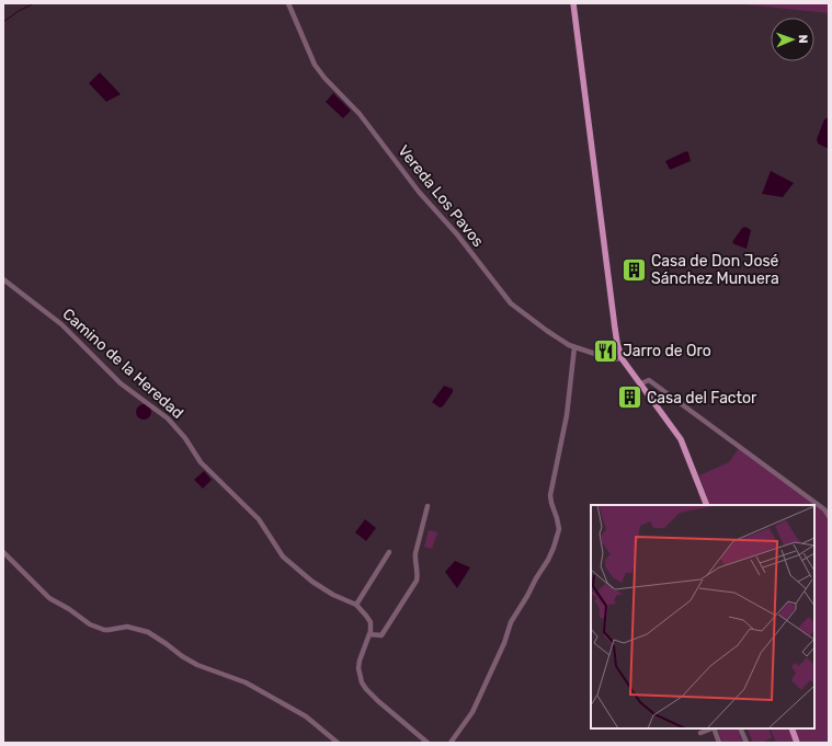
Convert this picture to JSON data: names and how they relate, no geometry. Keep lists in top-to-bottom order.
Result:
{
  "streets": {
    "street": ["Vereda Los Pavos", "Camino de la Heredad"]
  },
  "places": {
    "building": ["Casa de Don José Sánchez Munuera", "Casa del Factor"],
    "restaurant": ["Jarro de Oro"]
  },
  "north": "right"
}
